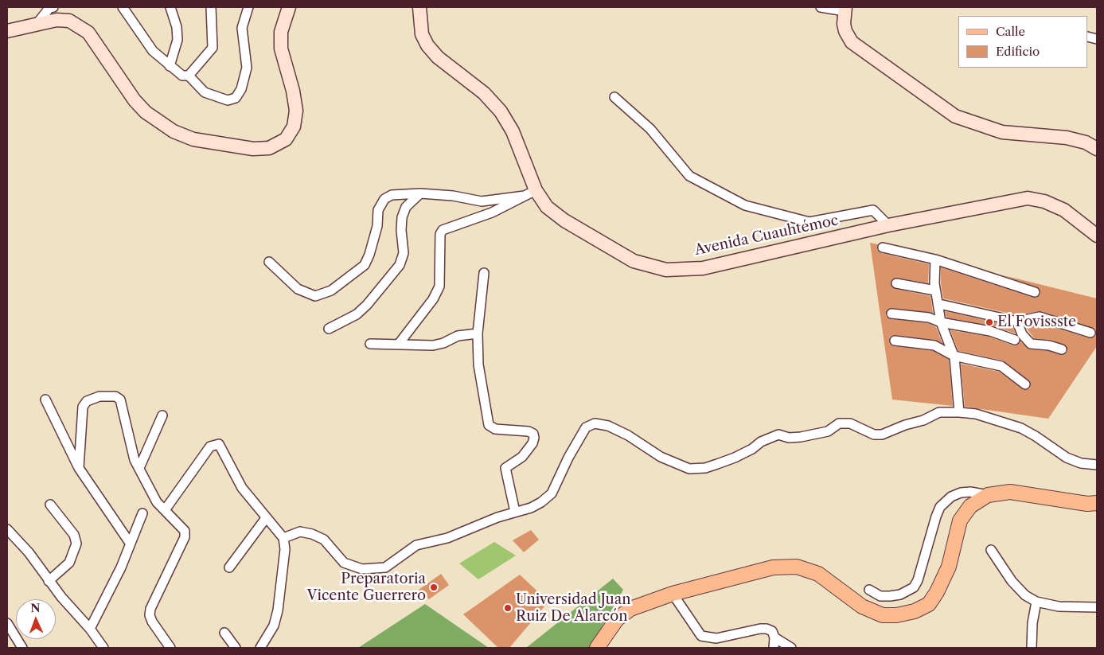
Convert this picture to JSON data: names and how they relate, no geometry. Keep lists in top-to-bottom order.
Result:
{
  "streets": {
    "main road": ["Avenida Cuauhtémoc"]
  },
  "places": ["El Fovissste", "Preparatoria Vicente Guerrero", "Universidad Juan Ruiz De Alarcón"],
  "legend": ["Calle", "Edificio"],
  "north": "top"
}
